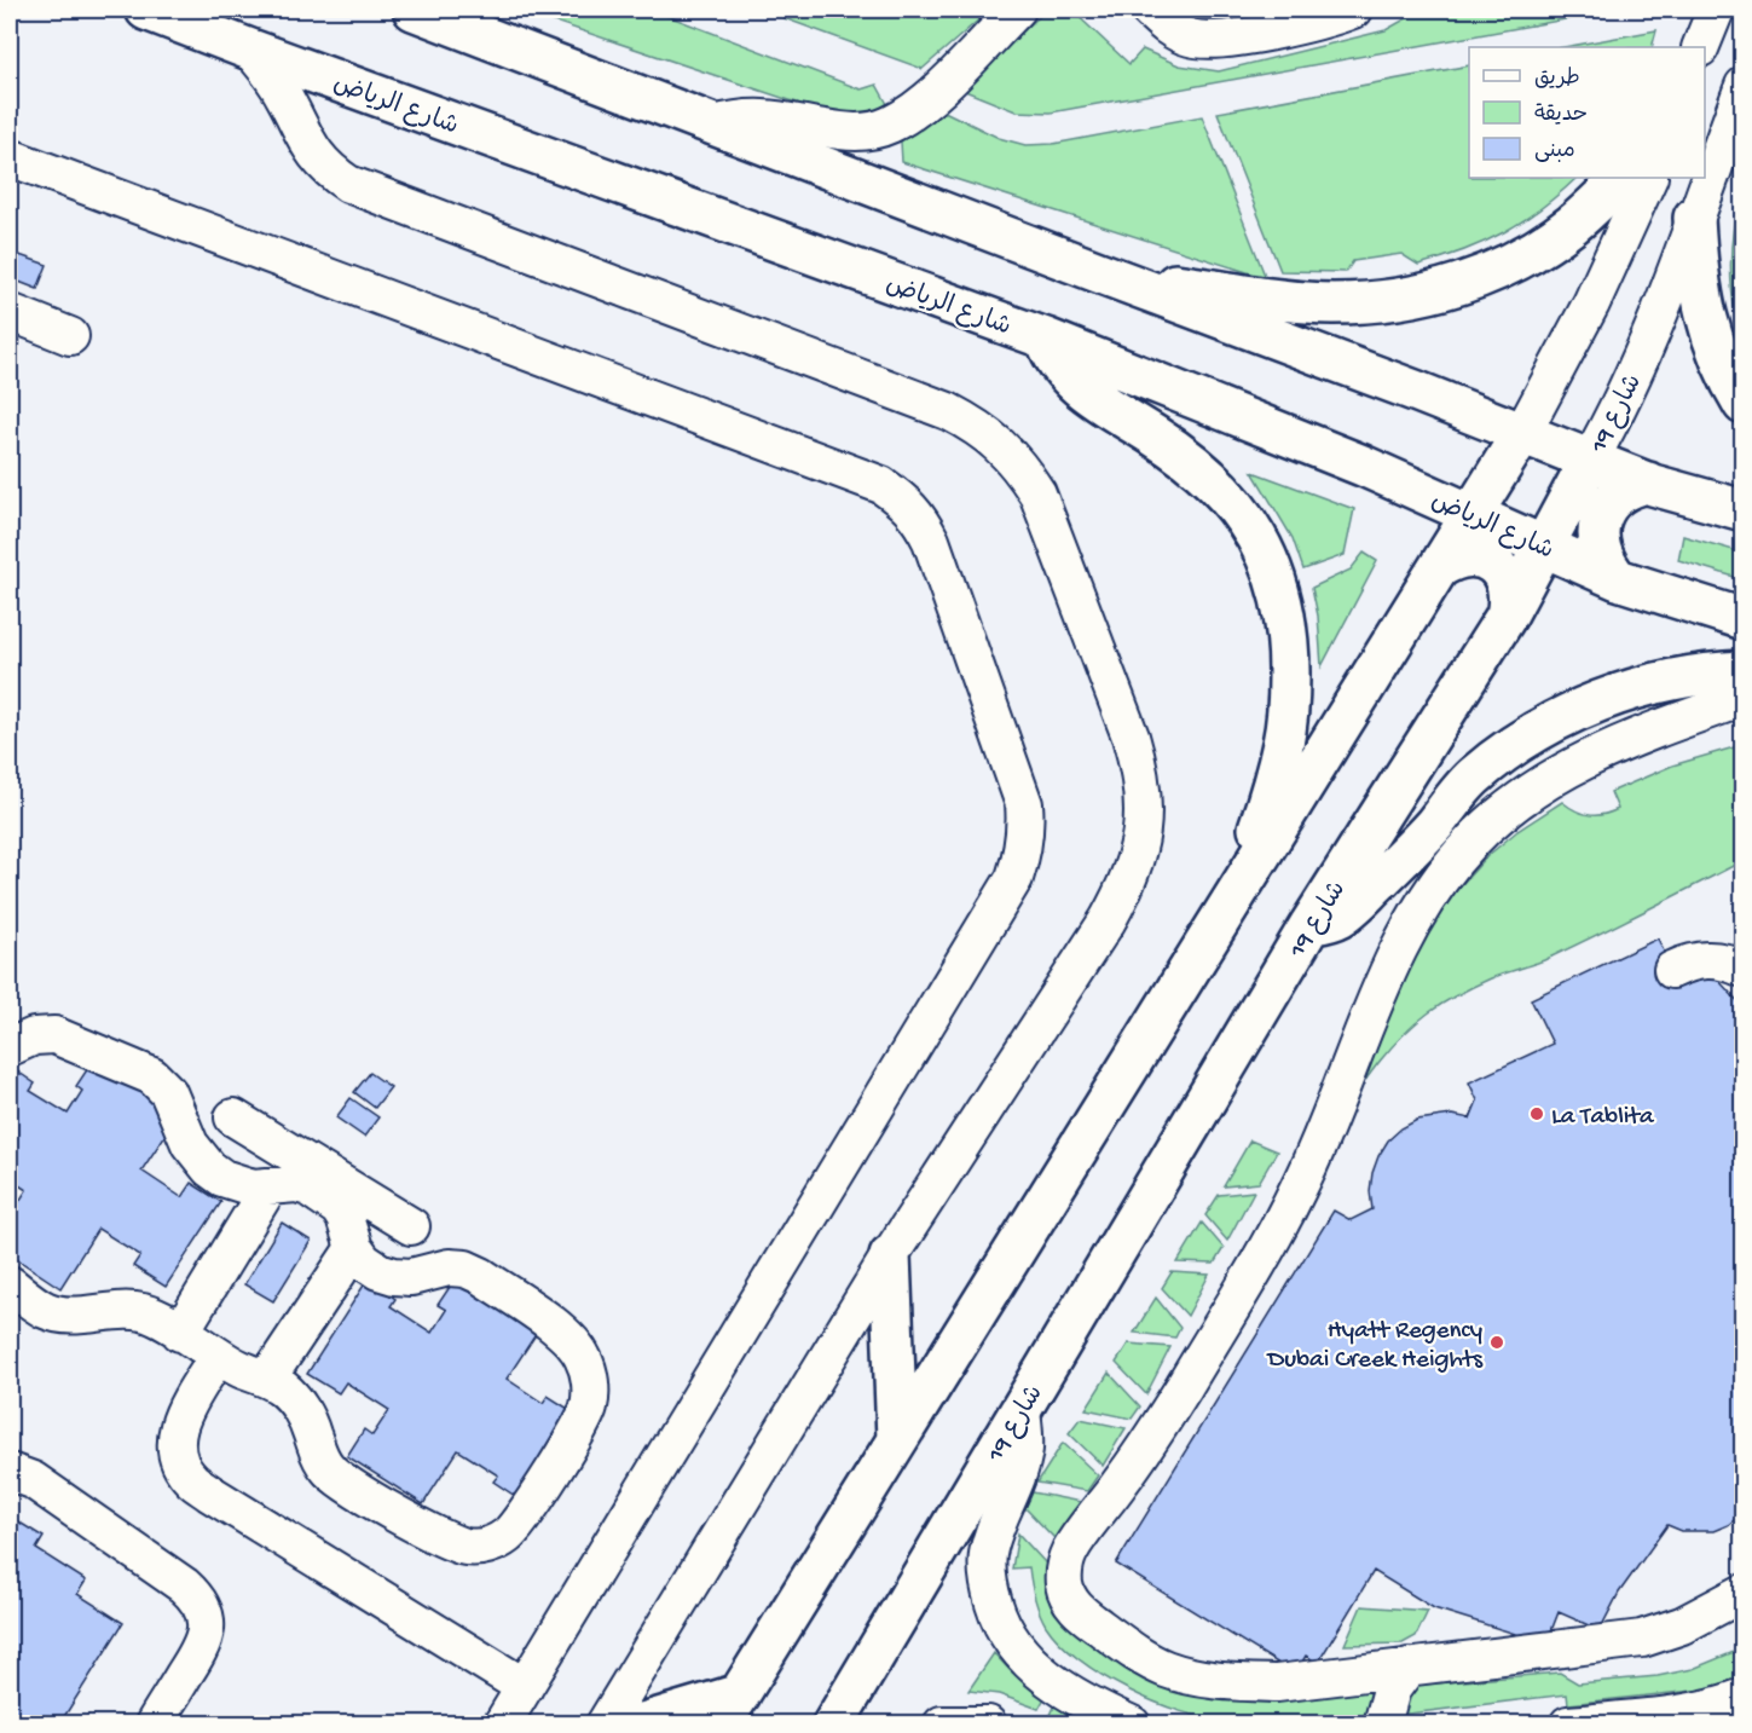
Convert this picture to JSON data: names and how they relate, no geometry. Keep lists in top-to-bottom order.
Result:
{
  "streets": {
    "main road": ["شارع الرياض", "شارع 19"]
  },
  "crossings": [
    ["شارع الرياض", "شارع 19"]
  ],
  "places": ["La Tablita", "Hyatt Regency Dubai Creek Heights"],
  "legend": ["طريق", "حديقة", "مبنى"]
}
